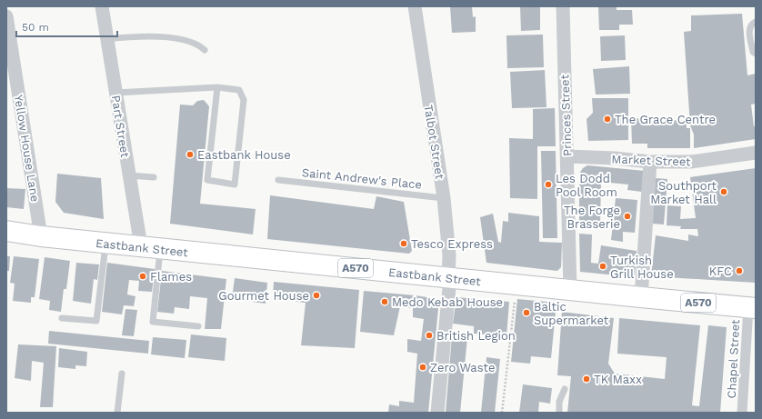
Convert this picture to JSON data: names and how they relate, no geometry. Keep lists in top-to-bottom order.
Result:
{
  "streets": {
    "highway": ["Eastbank Street", "A570"],
    "street": [
      "Princes Street",
      "Part Street",
      "Talbot Street",
      "Yellow House Lane",
      "Market Street",
      "Chapel Street"
    ],
    "lane": ["Saint Andrew's Place"]
  },
  "crossings": [
    ["Princes Street", "Market Street"],
    ["Princes Street", "Eastbank Street"],
    ["Part Street", "Eastbank Street"],
    ["Talbot Street", "Saint Andrew's Place"],
    ["Talbot Street", "Eastbank Street"],
    ["Yellow House Lane", "Eastbank Street"],
    ["Eastbank Street", "Chapel Street"]
  ],
  "places": [
    "The Grace Centre",
    "Eastbank House",
    "Les Dodd Pool Room",
    "Southport Market Hall",
    "The Forge Brasserie",
    "Tesco Express",
    "Turkish Grill House",
    "KFC",
    "Flames",
    "Gourmet House",
    "Medo Kebab House",
    "Baltic Supermarket",
    "British Legion",
    "Zero Waste",
    "TK Maxx"
  ],
  "scale_bar": "50 m"
}
